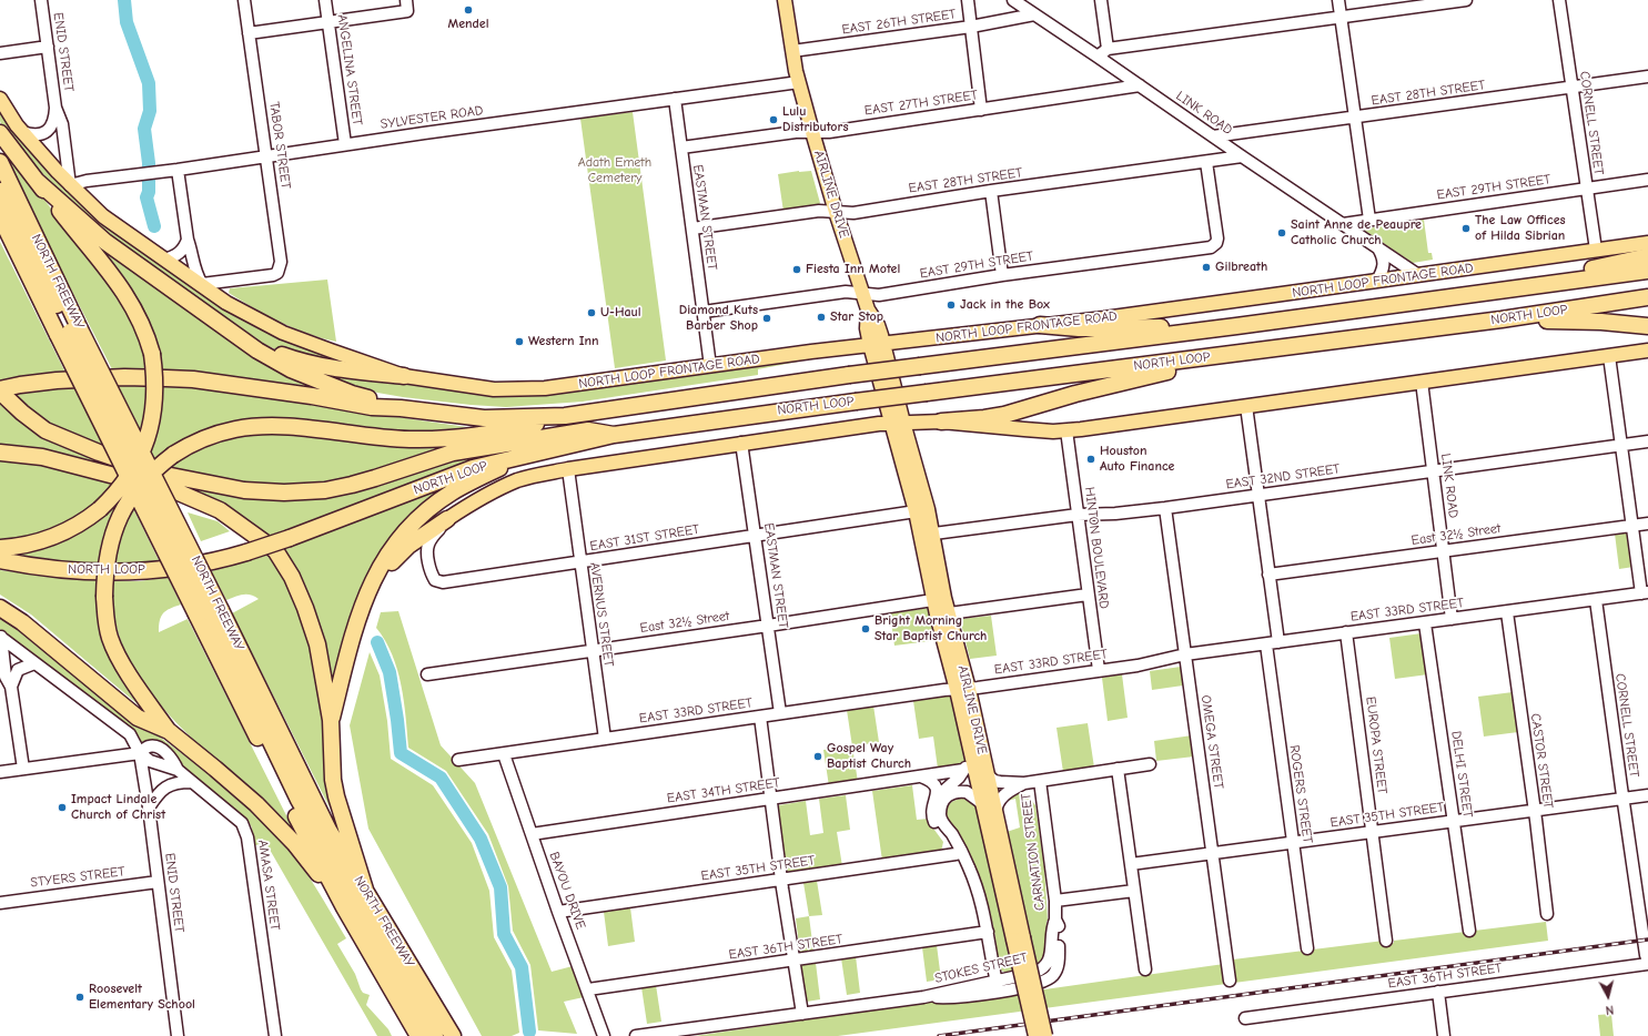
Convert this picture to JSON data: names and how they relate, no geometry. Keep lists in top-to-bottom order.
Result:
{
  "streets": {
    "highway": ["NORTH FREEWAY", "NORTH LOOP"],
    "main road": ["AIRLINE DRIVE", "NORTH LOOP FRONTAGE ROAD"],
    "street": [
      "EAST 26TH STREET",
      "ENID STREET",
      "ANGELINA STREET",
      "EAST 28TH STREET",
      "EAST 27TH STREET",
      "LINK ROAD",
      "SYLVESTER ROAD",
      "CORNELL STREET",
      "TABOR STREET",
      "EAST 29TH STREET",
      "EASTMAN STREET",
      "EAST 32ND STREET",
      "East 32½ Street",
      "EAST 31ST STREET",
      "HINTON BOULEVARD",
      "EAST 33RD STREET",
      "AVERNUS STREET",
      "OMEGA STREET",
      "EUROPA STREET",
      "CASTOR STREET",
      "DELHI STREET",
      "EAST 34TH STREET",
      "ROGERS STREET",
      "EAST 35TH STREET",
      "CARNATION STREET",
      "STYERS STREET",
      "AMASA STREET",
      "BAYOU DRIVE",
      "EAST 36TH STREET",
      "STOKES STREET"
    ]
  },
  "crossings": [
    ["EAST 26TH STREET", "LINK ROAD"],
    ["EAST 26TH STREET", "AIRLINE DRIVE"],
    ["ENID STREET", "SYLVESTER ROAD"],
    ["ENID STREET", "NORTH LOOP FRONTAGE ROAD"],
    ["ENID STREET", "STYERS STREET"],
    ["ENID STREET", "AMASA STREET"],
    ["ANGELINA STREET", "SYLVESTER ROAD"],
    ["EAST 28TH STREET", "LINK ROAD"],
    ["EAST 28TH STREET", "CORNELL STREET"],
    ["EAST 28TH STREET", "EAST 29TH STREET"],
    ["EAST 28TH STREET", "AIRLINE DRIVE"],
    ["EAST 28TH STREET", "EASTMAN STREET"],
    ["EAST 27TH STREET", "LINK ROAD"],
    ["EAST 27TH STREET", "AIRLINE DRIVE"],
    ["EAST 27TH STREET", "EASTMAN STREET"],
    ["LINK ROAD", "EAST 29TH STREET"],
    ["LINK ROAD", "NORTH LOOP FRONTAGE ROAD"],
    ["LINK ROAD", "EAST 32ND STREET"],
    ["LINK ROAD", "East 32½ Street"],
    ["LINK ROAD", "EAST 33RD STREET"],
    ["SYLVESTER ROAD", "TABOR STREET"],
    ["SYLVESTER ROAD", "AIRLINE DRIVE"],
    ["SYLVESTER ROAD", "EASTMAN STREET"],
    ["SYLVESTER ROAD", "NORTH LOOP FRONTAGE ROAD"],
    ["CORNELL STREET", "EAST 29TH STREET"],
    ["CORNELL STREET", "NORTH LOOP FRONTAGE ROAD"],
    ["CORNELL STREET", "EAST 33RD STREET"],
    ["CORNELL STREET", "EAST 35TH STREET"],
    ["CORNELL STREET", "EAST 36TH STREET"],
    ["TABOR STREET", "NORTH LOOP FRONTAGE ROAD"],
    ["EAST 29TH STREET", "AIRLINE DRIVE"],
    ["EAST 29TH STREET", "EASTMAN STREET"],
    ["AIRLINE DRIVE", "NORTH LOOP FRONTAGE ROAD"],
    ["AIRLINE DRIVE", "EAST 32ND STREET"],
    ["AIRLINE DRIVE", "East 32½ Street"],
    ["AIRLINE DRIVE", "EAST 31ST STREET"],
    ["AIRLINE DRIVE", "EAST 33RD STREET"],
    ["AIRLINE DRIVE", "EAST 34TH STREET"],
    ["EASTMAN STREET", "NORTH LOOP FRONTAGE ROAD"],
    ["EASTMAN STREET", "East 32½ Street"],
    ["EASTMAN STREET", "EAST 31ST STREET"],
    ["EASTMAN STREET", "EAST 33RD STREET"],
    ["EAST 32ND STREET", "HINTON BOULEVARD"],
    ["EAST 32ND STREET", "OMEGA STREET"],
    ["East 32½ Street", "AVERNUS STREET"],
    ["EAST 31ST STREET", "AVERNUS STREET"],
    ["HINTON BOULEVARD", "EAST 33RD STREET"],
    ["EAST 33RD STREET", "AVERNUS STREET"],
    ["EAST 33RD STREET", "OMEGA STREET"],
    ["EAST 33RD STREET", "EUROPA STREET"],
    ["EAST 33RD STREET", "CASTOR STREET"],
    ["EAST 33RD STREET", "DELHI STREET"],
    ["EAST 33RD STREET", "ROGERS STREET"],
    ["EAST 33RD STREET", "BAYOU DRIVE"],
    ["OMEGA STREET", "EAST 35TH STREET"],
    ["EUROPA STREET", "EAST 35TH STREET"],
    ["CASTOR STREET", "EAST 35TH STREET"],
    ["DELHI STREET", "EAST 35TH STREET"],
    ["EAST 34TH STREET", "BAYOU DRIVE"],
    ["ROGERS STREET", "EAST 35TH STREET"],
    ["EAST 35TH STREET", "BAYOU DRIVE"],
    ["CARNATION STREET", "STOKES STREET"],
    ["BAYOU DRIVE", "EAST 36TH STREET"]
  ],
  "parks": ["Adath Emeth Cemetery"],
  "places": [
    "Mendel",
    "Lulu Distributors",
    "The Law Offices of Hilda Sibrian",
    "Saint Anne de Peaupre Catholic Church",
    "Gilbreath",
    "Fiesta Inn Motel",
    "Jack in the Box",
    "U-Haul",
    "Star Stop",
    "Diamond Kuts Barber Shop",
    "Western Inn",
    "Houston Auto Finance",
    "Bright Morning Star Baptist Church",
    "Gospel Way Baptist Church",
    "Impact Lindale Church of Christ",
    "Roosevelt Elementary School"
  ],
  "north": "bottom"
}
